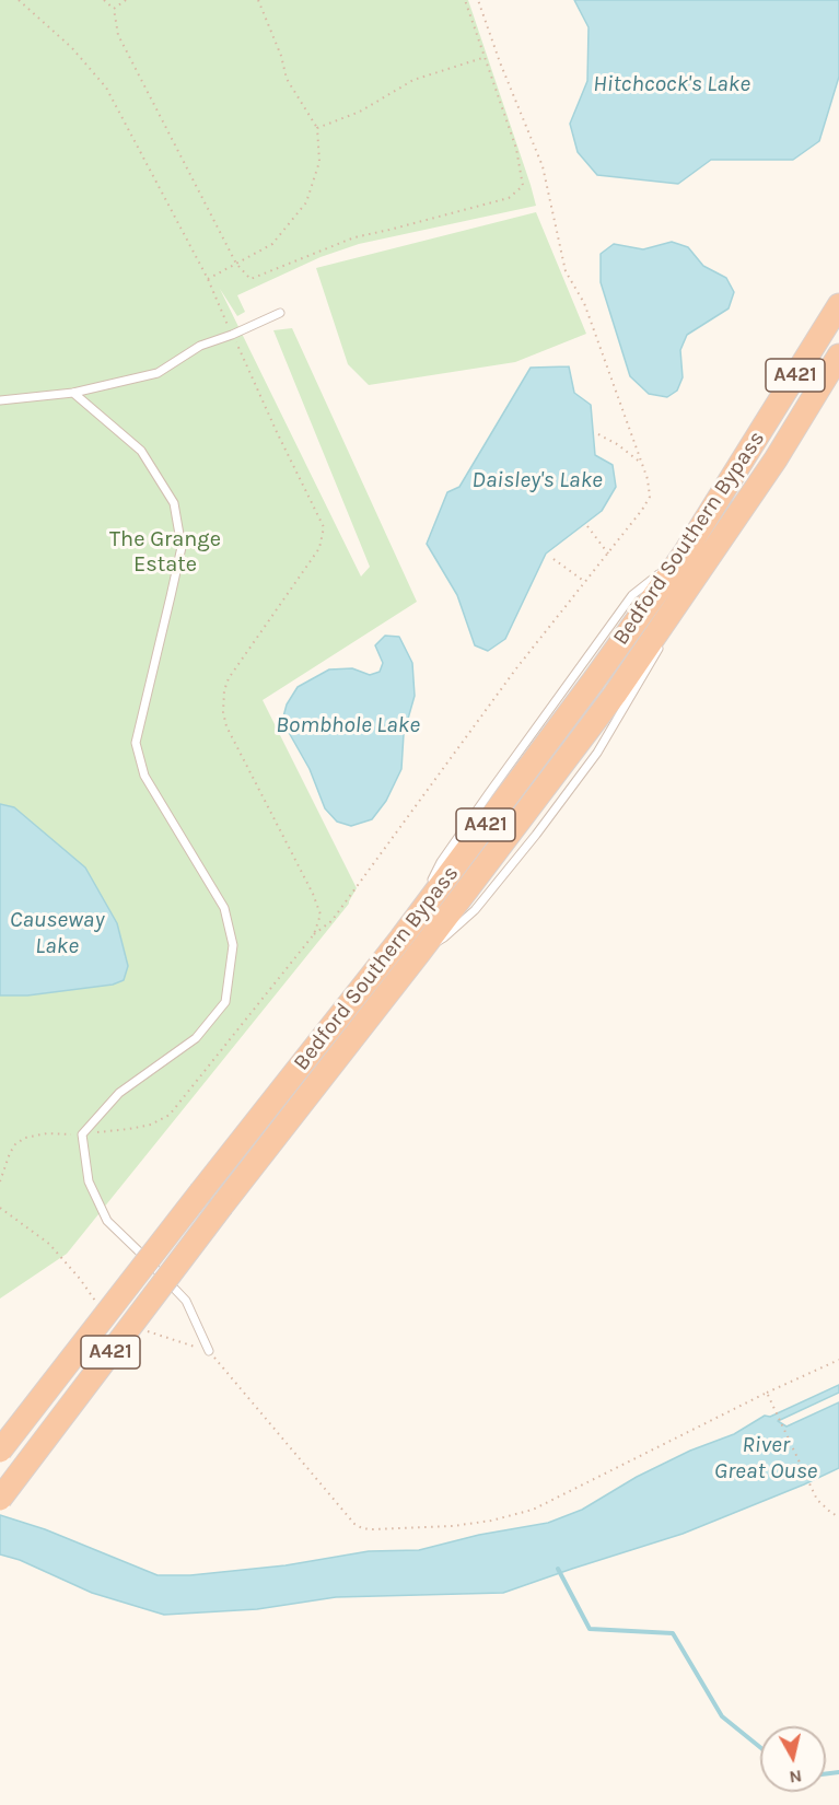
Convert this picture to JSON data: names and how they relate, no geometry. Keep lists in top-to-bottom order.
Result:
{
  "streets": {
    "highway": ["A421", "Bedford Southern Bypass"]
  },
  "water": [
    "Hitchcock's Lake",
    "Daisley's Lake",
    "Bombhole Lake",
    "Causeway Lake",
    "River Great Ouse"
  ],
  "parks": ["The Grange Estate"],
  "north": "bottom"
}
